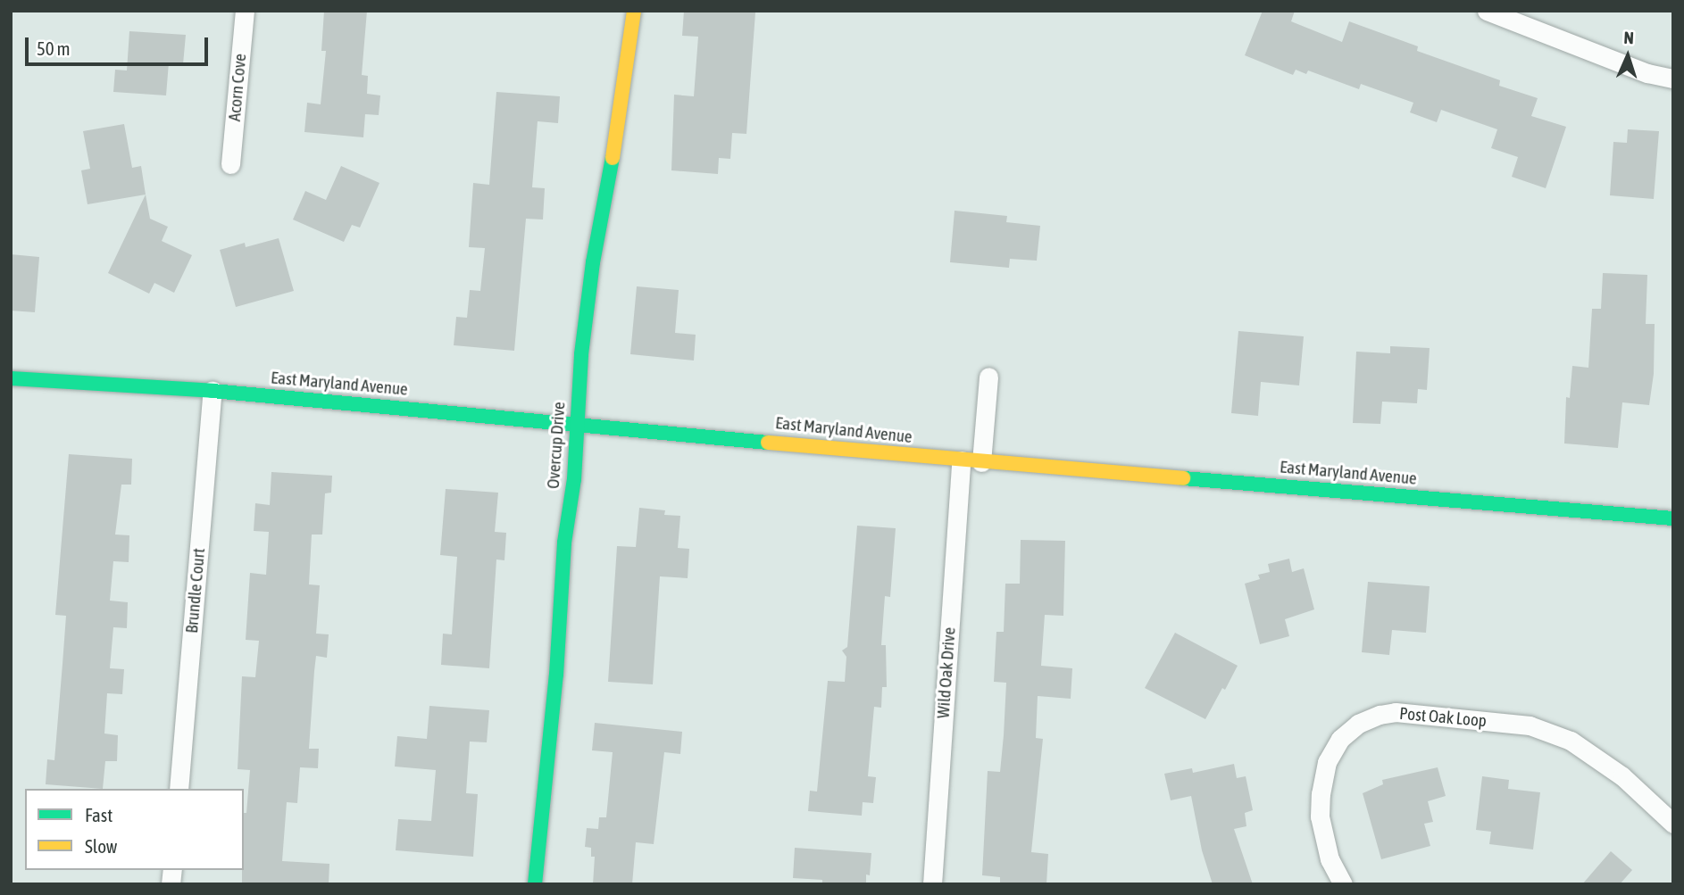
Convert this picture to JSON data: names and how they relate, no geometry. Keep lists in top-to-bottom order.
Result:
{
  "streets": {
    "street": [
      "Acorn Cove",
      "East Maryland Avenue",
      "Overcup Drive",
      "Brundle Court",
      "Wild Oak Drive",
      "Post Oak Loop"
    ]
  },
  "crossings": [
    ["East Maryland Avenue", "Overcup Drive"],
    ["East Maryland Avenue", "Brundle Court"],
    ["East Maryland Avenue", "Wild Oak Drive"]
  ],
  "legend": ["Fast", "Slow"],
  "scale_bar": "50 m",
  "north": "top"
}
